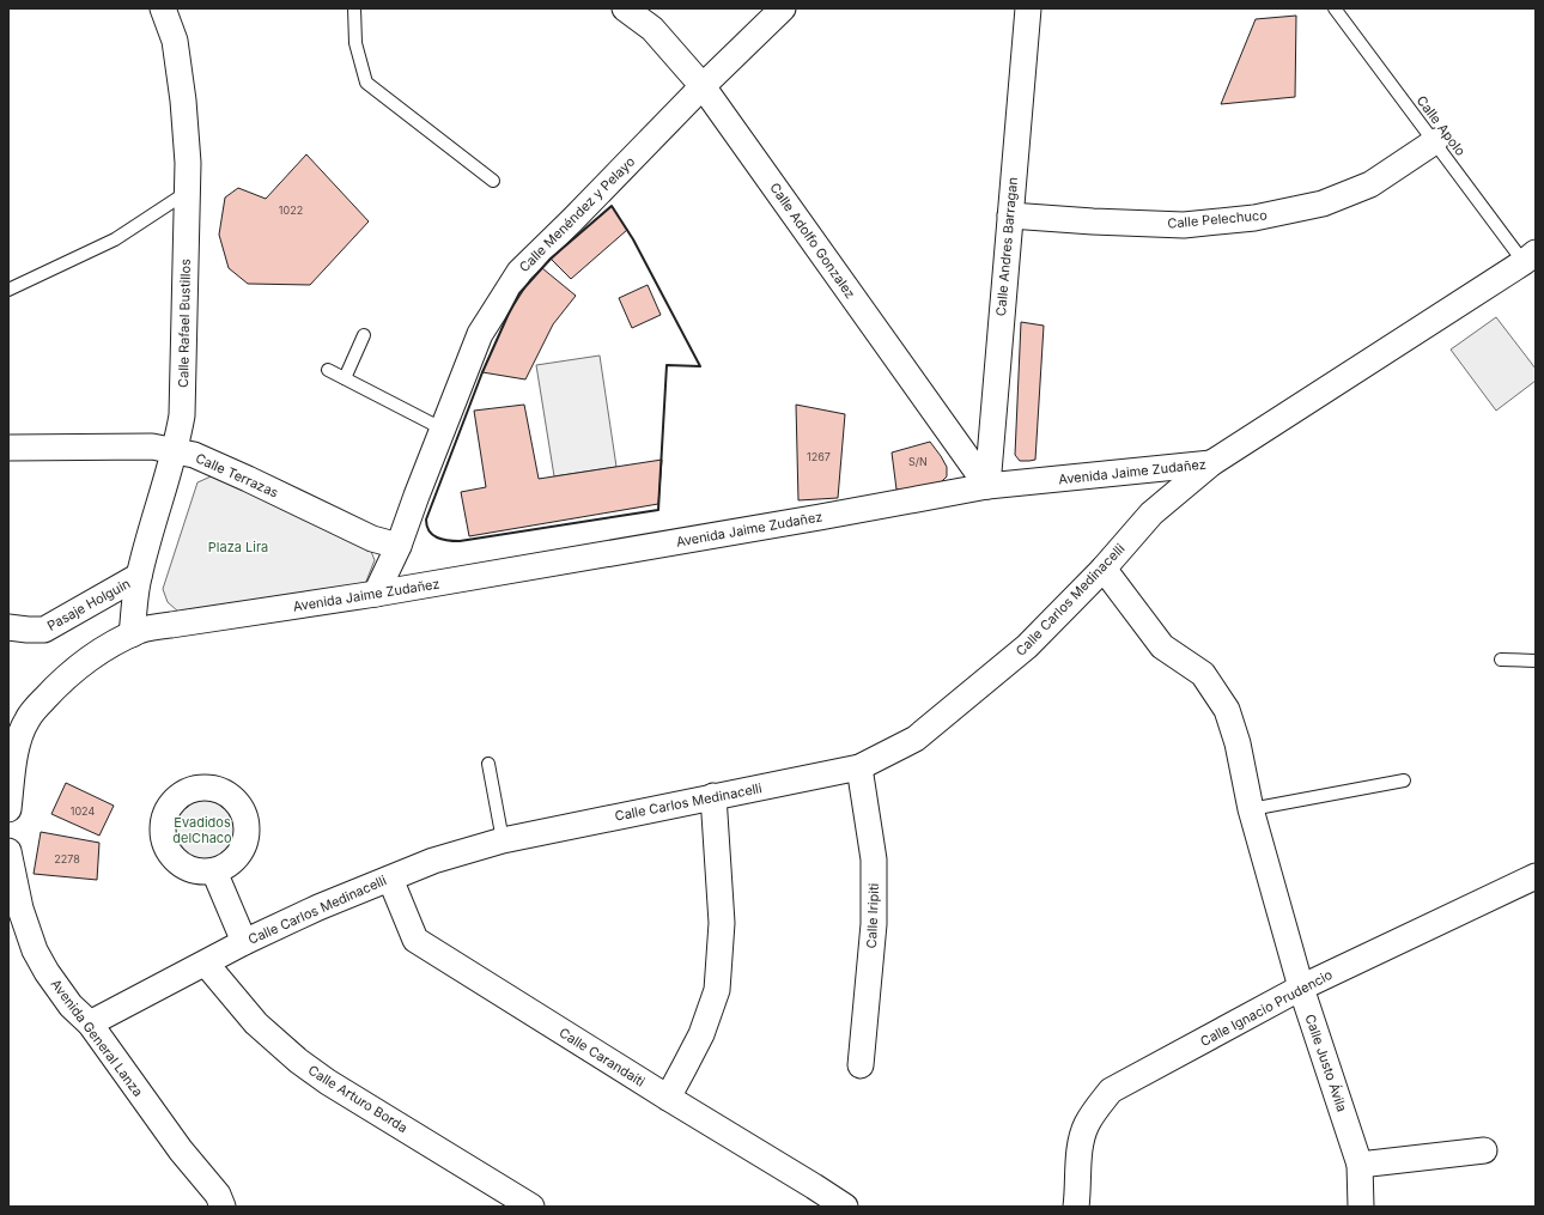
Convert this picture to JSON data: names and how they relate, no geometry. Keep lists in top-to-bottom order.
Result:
{
  "streets": {
    "street": [
      "Calle Menéndez y Pelayo",
      "Calle Pelechuco",
      "Calle Adolfo Gonzalez",
      "Calle Andres Barragan",
      "Calle Rafael Bustillos",
      "Avenida Jaime Zudañez",
      "Calle Terrazas",
      "Calle Carlos Medinacelli",
      "Pasaje Holguin",
      "Calle Iripiti",
      "Calle Ignacio Prudencio",
      "Avenida General Lanza",
      "Calle Carandaiti",
      "Calle Justo Ávila",
      "Calle Arturo Borda"
    ],
    "lane": ["Calle Apolo"]
  },
  "crossings": [
    ["Calle Apolo", "Calle Pelechuco"],
    ["Calle Apolo", "Avenida Jaime Zudañez"],
    ["Calle Menéndez y Pelayo", "Calle Adolfo Gonzalez"],
    ["Calle Menéndez y Pelayo", "Avenida Jaime Zudañez"],
    ["Calle Menéndez y Pelayo", "Calle Terrazas"],
    ["Calle Pelechuco", "Calle Andres Barragan"],
    ["Calle Adolfo Gonzalez", "Calle Andres Barragan"],
    ["Calle Adolfo Gonzalez", "Avenida Jaime Zudañez"],
    ["Calle Andres Barragan", "Avenida Jaime Zudañez"],
    ["Calle Rafael Bustillos", "Avenida Jaime Zudañez"],
    ["Calle Rafael Bustillos", "Calle Terrazas"],
    ["Calle Rafael Bustillos", "Pasaje Holguin"],
    ["Avenida Jaime Zudañez", "Calle Carlos Medinacelli"],
    ["Calle Carlos Medinacelli", "Calle Iripiti"],
    ["Calle Carlos Medinacelli", "Avenida General Lanza"],
    ["Calle Carlos Medinacelli", "Calle Carandaiti"],
    ["Calle Carlos Medinacelli", "Calle Justo Ávila"],
    ["Calle Carlos Medinacelli", "Calle Arturo Borda"],
    ["Calle Ignacio Prudencio", "Calle Justo Ávila"]
  ],
  "parks": ["Plaza Lira", "Evadidos delChaco"],
  "house_numbers": [
    "1022",
    "1267",
    "S/N",
    "1024",
    "2278"
  ]
}
